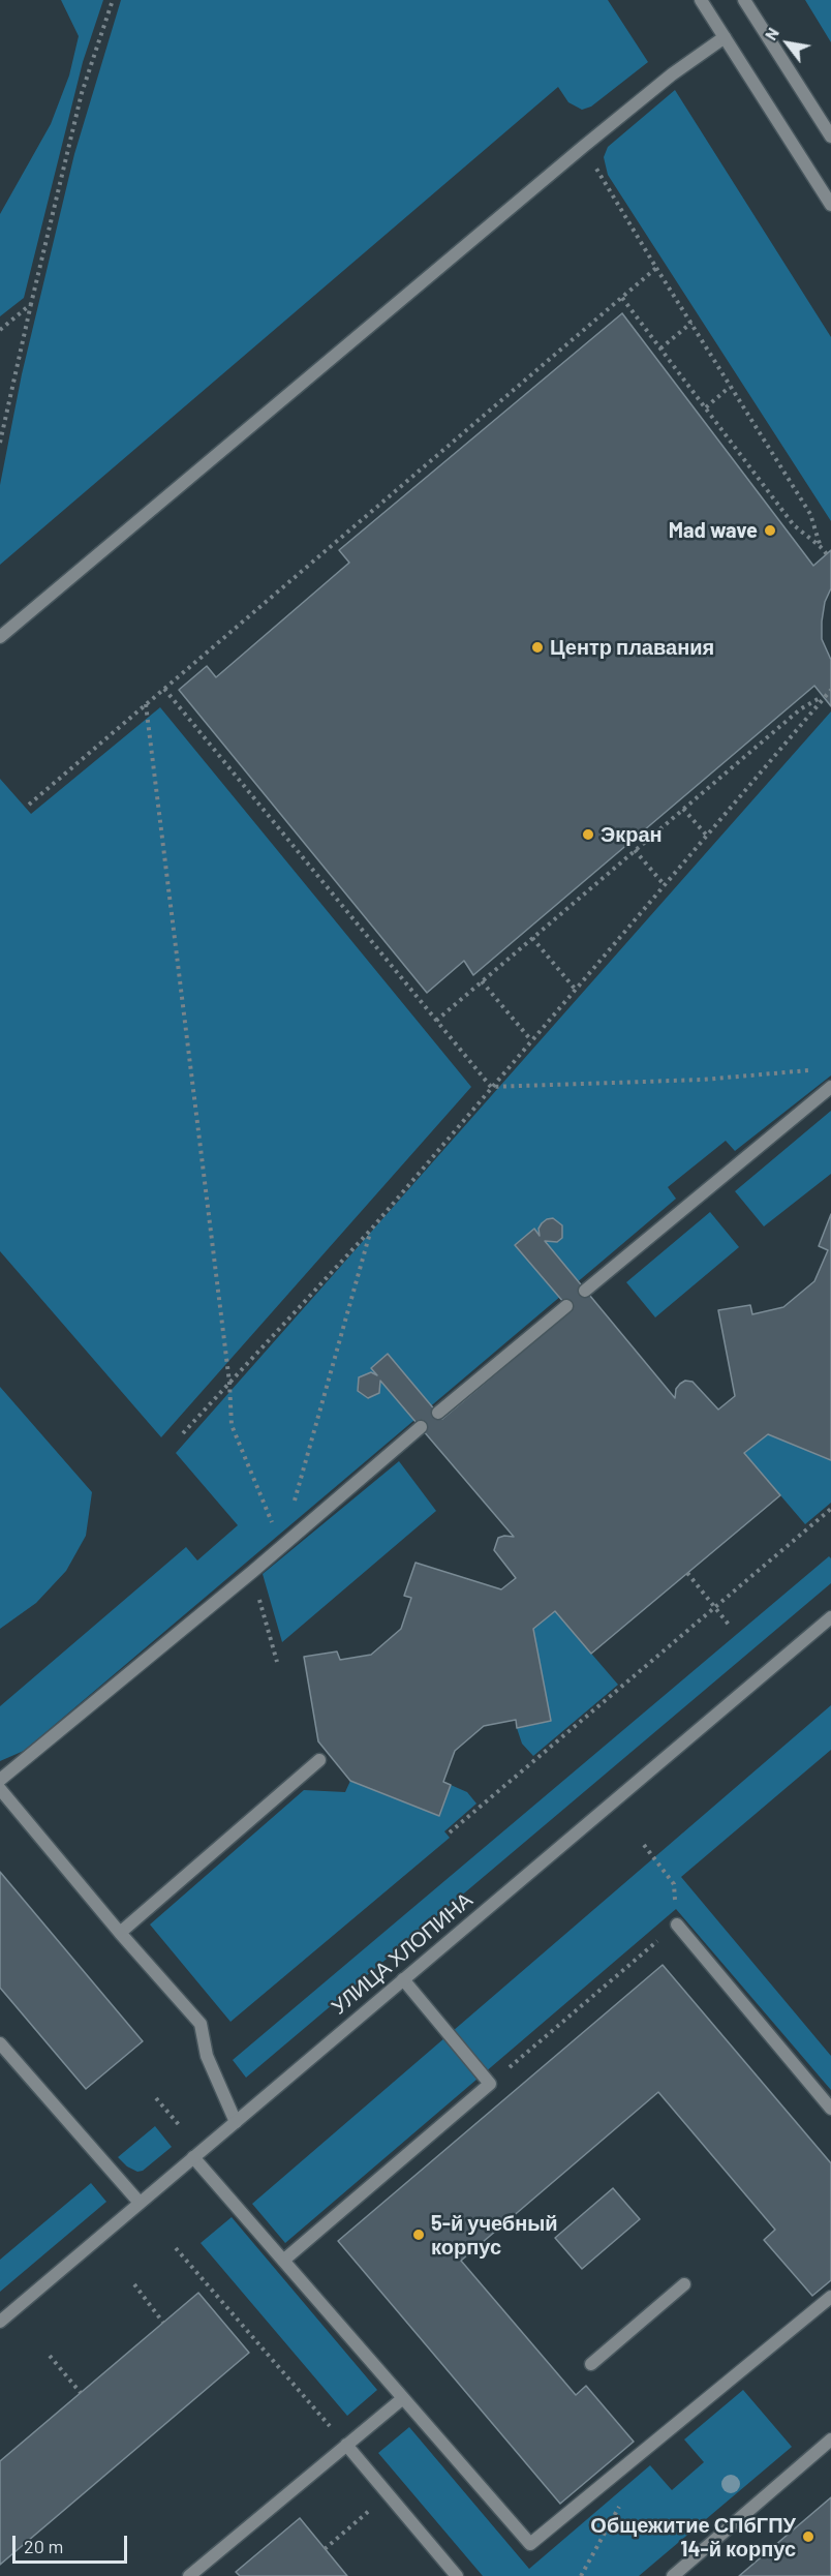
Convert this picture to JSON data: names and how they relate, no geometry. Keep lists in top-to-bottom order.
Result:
{
  "streets": {
    "street": ["УЛИЦА ХЛОПИНА"]
  },
  "places": [
    "Mad wave",
    "Центр плавания",
    "Экран",
    "5-й учебный корпус",
    "Общежитие СПбГПУ 14-й корпус"
  ],
  "scale_bar": "20 m",
  "north": "top left"
}
